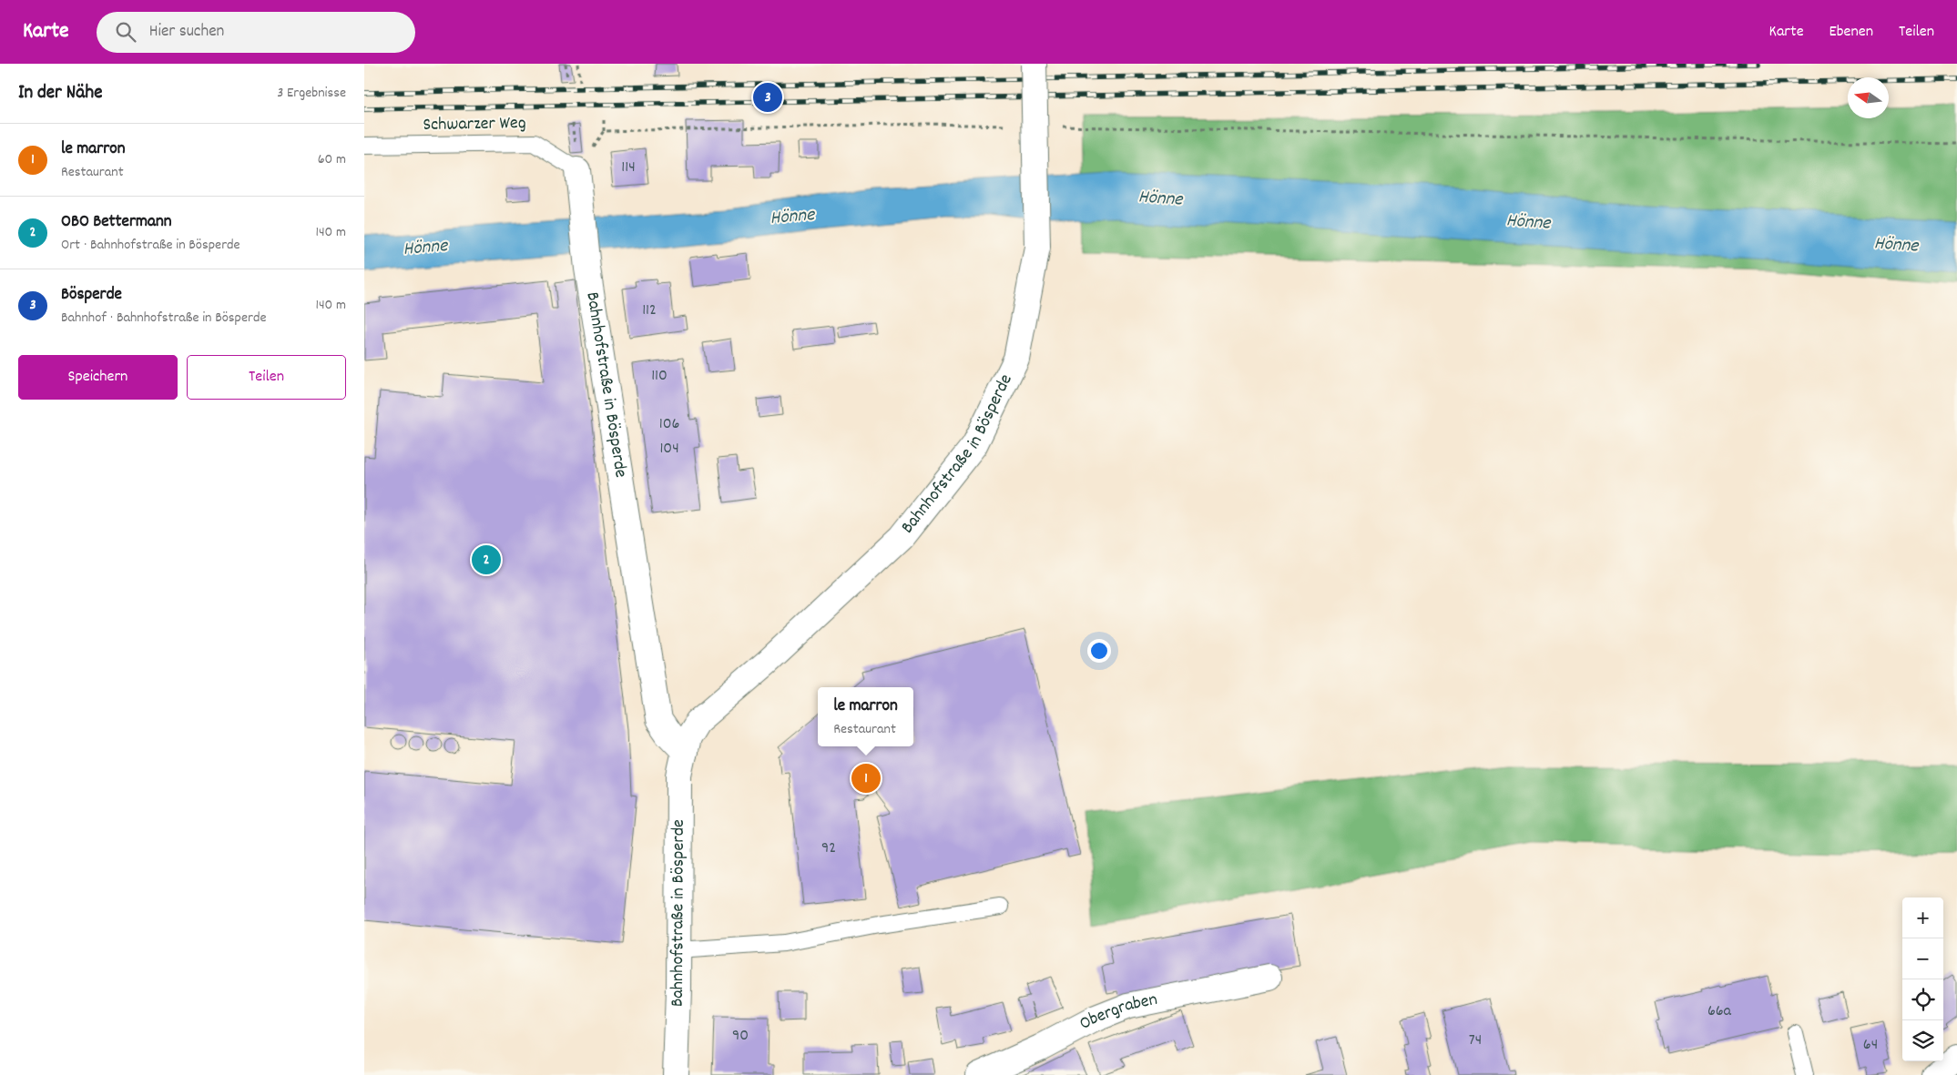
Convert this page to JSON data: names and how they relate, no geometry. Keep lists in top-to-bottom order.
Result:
{
  "streets": {
    "street": ["Bahnhofstraße in Bösperde", "Obergraben"],
    "lane": ["Schwarzer Weg"]
  },
  "crossings": [
    ["Schwarzer Weg", "Bahnhofstraße in Bösperde"]
  ],
  "water": ["Hönne"],
  "house_numbers": [
    "114",
    "112",
    "110",
    "106",
    "104",
    "92",
    "66a",
    "90",
    "74",
    "64"
  ],
  "north": "left",
  "page": {
    "header": "Karte",
    "search": "Hier suchen",
    "nav": ["Karte", "Ebenen", "Teilen"],
    "heading": ["In der Nähe", "3 Ergebnisse"],
    "pins": ["3", "2", "1"],
    "list": [
      {
        "mark": "1",
        "name": "le marron",
        "note": "Restaurant",
        "value": "60 m"
      },
      {
        "mark": "2",
        "name": "OBO Bettermann",
        "note": "Ort · Bahnhofstraße in Bösperde",
        "value": "140 m"
      },
      {
        "mark": "3",
        "name": "Bösperde",
        "note": "Bahnhof · Bahnhofstraße in Bösperde",
        "value": "140 m"
      }
    ],
    "buttons": ["Speichern", "Teilen"],
    "popup": ["le marron", "Restaurant"],
    "map_buttons": ["+", "−"]
  }
}
